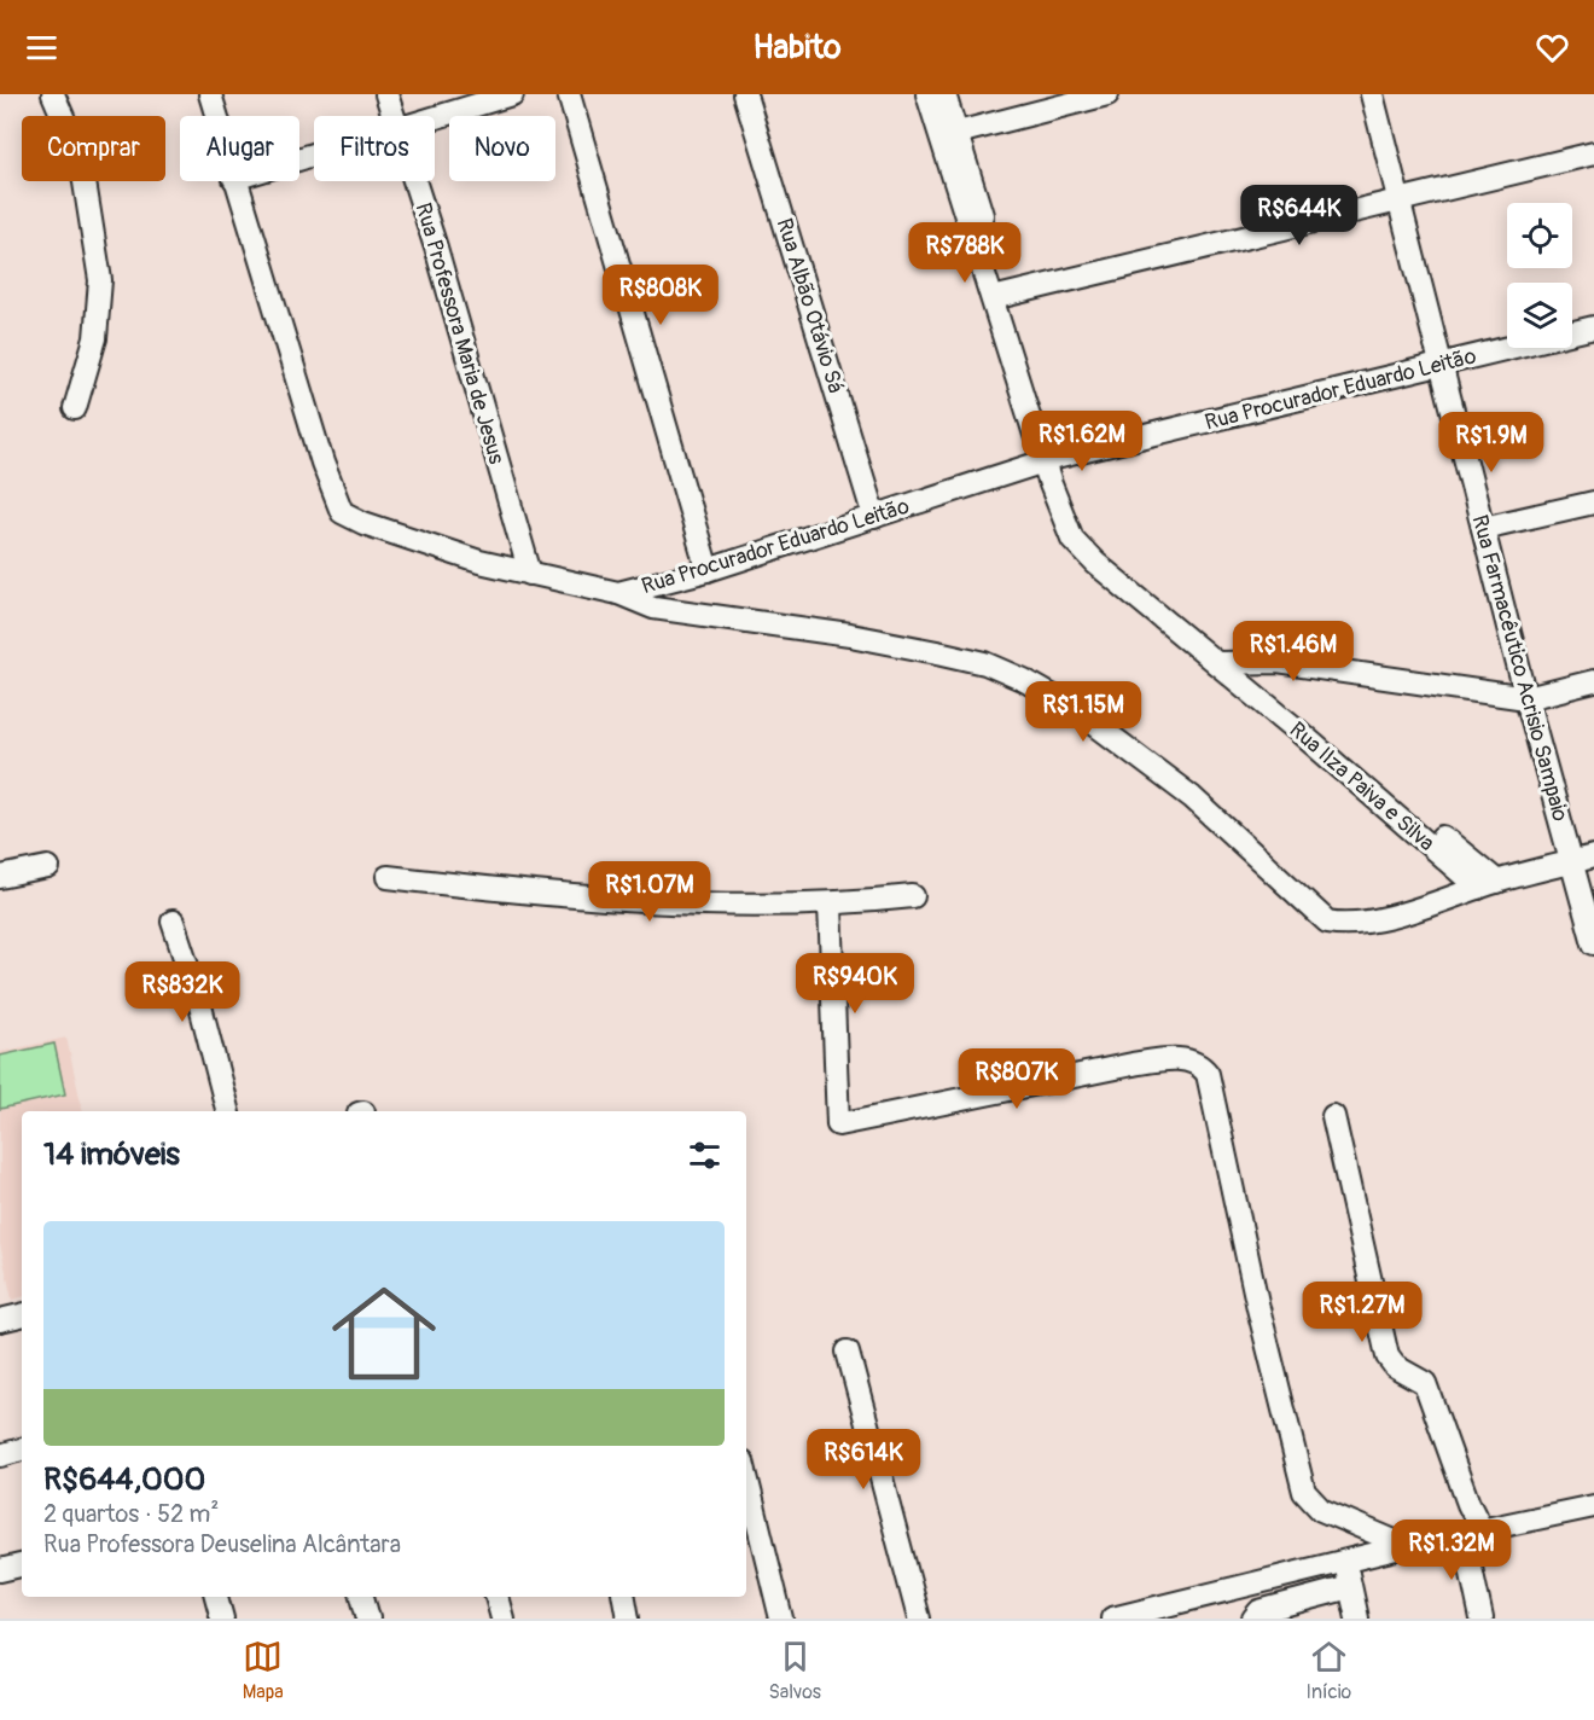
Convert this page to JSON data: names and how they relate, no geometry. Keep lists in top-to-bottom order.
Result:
{
  "streets": {
    "street": [
      "Rua Albão Otávio Sá",
      "Rua Professora Maria de Jesus",
      "Rua Procurador Eduardo Leitão",
      "Rua Farmacêutico Acrisio Sampaio",
      "Rua Ilza Paiva e Silva"
    ]
  },
  "crossings": [
    ["Rua Albão Otávio Sá", "Rua Procurador Eduardo Leitão"],
    ["Rua Professora Maria de Jesus", "Rua Procurador Eduardo Leitão"],
    ["Rua Procurador Eduardo Leitão", "Rua Farmacêutico Acrisio Sampaio"],
    ["Rua Procurador Eduardo Leitão", "Rua Ilza Paiva e Silva"]
  ],
  "page": {
    "header": "Habito",
    "chip": [
      "Comprar",
      "Alugar",
      "Filtros",
      "Novo"
    ],
    "price": [
      "R$644K",
      "R$788K",
      "R$808K",
      "R$1.62M",
      "R$1.9M",
      "R$1.46M",
      "R$1.15M",
      "R$1.07M",
      "R$940K",
      "R$832K",
      "R$807K",
      "R$1.27M",
      "R$614K",
      "R$1.32M"
    ],
    "heading": "14 imóveis",
    "list": [
      {
        "name": "R$644,000",
        "note": "2 quartos · 52 m² · Rua Professora Deuselina Alcântara"
      }
    ],
    "tabs": ["Mapa", "Salvos", "Início"]
  }
}
